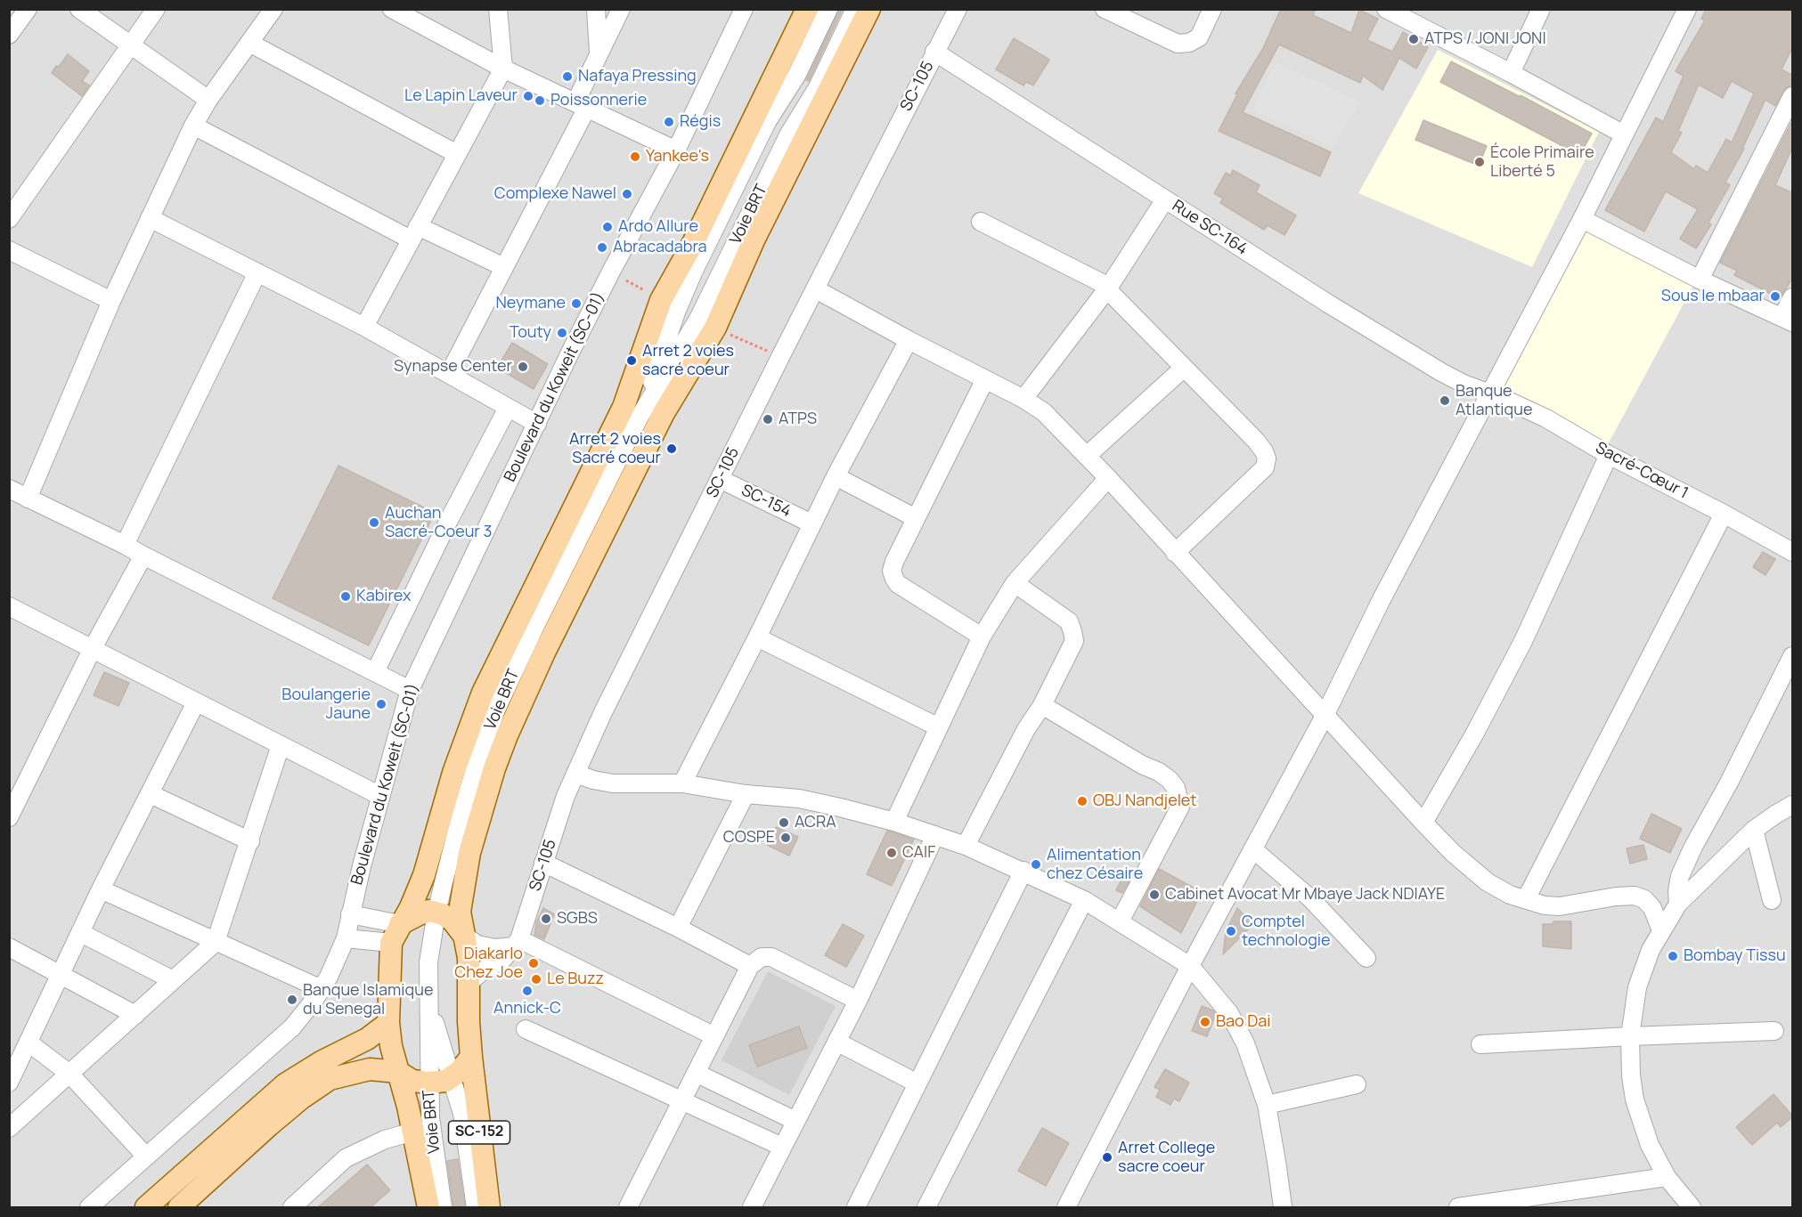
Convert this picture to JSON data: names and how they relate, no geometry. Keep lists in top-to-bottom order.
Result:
{
  "streets": {
    "main road": ["SC-152"],
    "street": [
      "SC-105",
      "Voie BRT",
      "Rue SC-164",
      "Boulevard du Koweit (SC-01)",
      "Sacré-Cœur 1",
      "SC-154"
    ]
  },
  "crossings": [
    ["SC-105", "Rue SC-164"],
    ["SC-105", "SC-154"],
    ["Rue SC-164", "Sacré-Cœur 1"]
  ],
  "places": [
    "ATPS / JONI JONI",
    "Nafaya Pressing",
    "Le Lapin Laveur",
    "Poissonnerie",
    "Régis",
    "Yankee's",
    "École Primaire Liberté 5",
    "Complexe Nawel",
    "Ardo Allure",
    "Abracadabra",
    "Sous le mbaar",
    "Neymane",
    "Touty",
    "Arret 2 voies sacré coeur",
    "Synapse Center",
    "Banque Atlantique",
    "ATPS",
    "Arret 2 voies Sacré coeur",
    "Auchan Sacré-Coeur 3",
    "Kabirex",
    "Boulangerie Jaune",
    "OBJ Nandjelet",
    "ACRA",
    "COSPE",
    "CAIF",
    "Alimentation chez Césaire",
    "Cabinet Avocat Mr Mbaye Jack NDIAYE",
    "SGBS",
    "Comptel technologie",
    "Bombay Tissu",
    "Diakarlo Chez Joe",
    "Le Buzz",
    "Annick-C",
    "Banque Islamique du Senegal",
    "Bao Dai",
    "Arret College sacre coeur"
  ]
}
